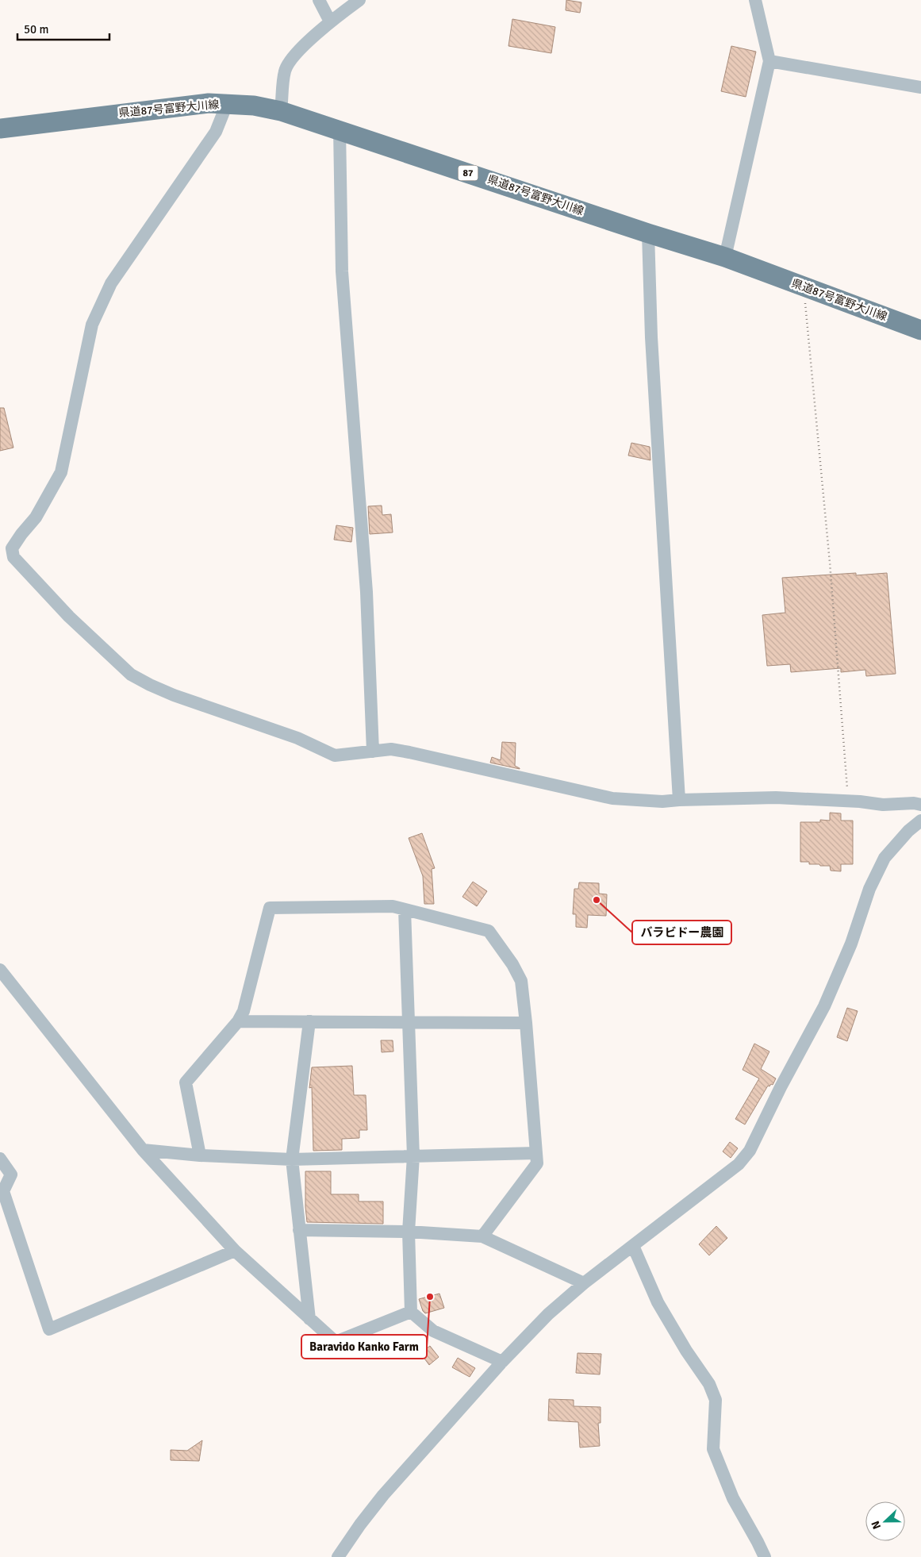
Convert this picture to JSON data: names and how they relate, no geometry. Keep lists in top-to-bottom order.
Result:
{
  "streets": {
    "main road": ["県道87号富野大川線", "87"]
  },
  "places": ["バラビドー農園", "Baravido Kanko Farm"],
  "scale_bar": "50 m",
  "north": "left"
}
